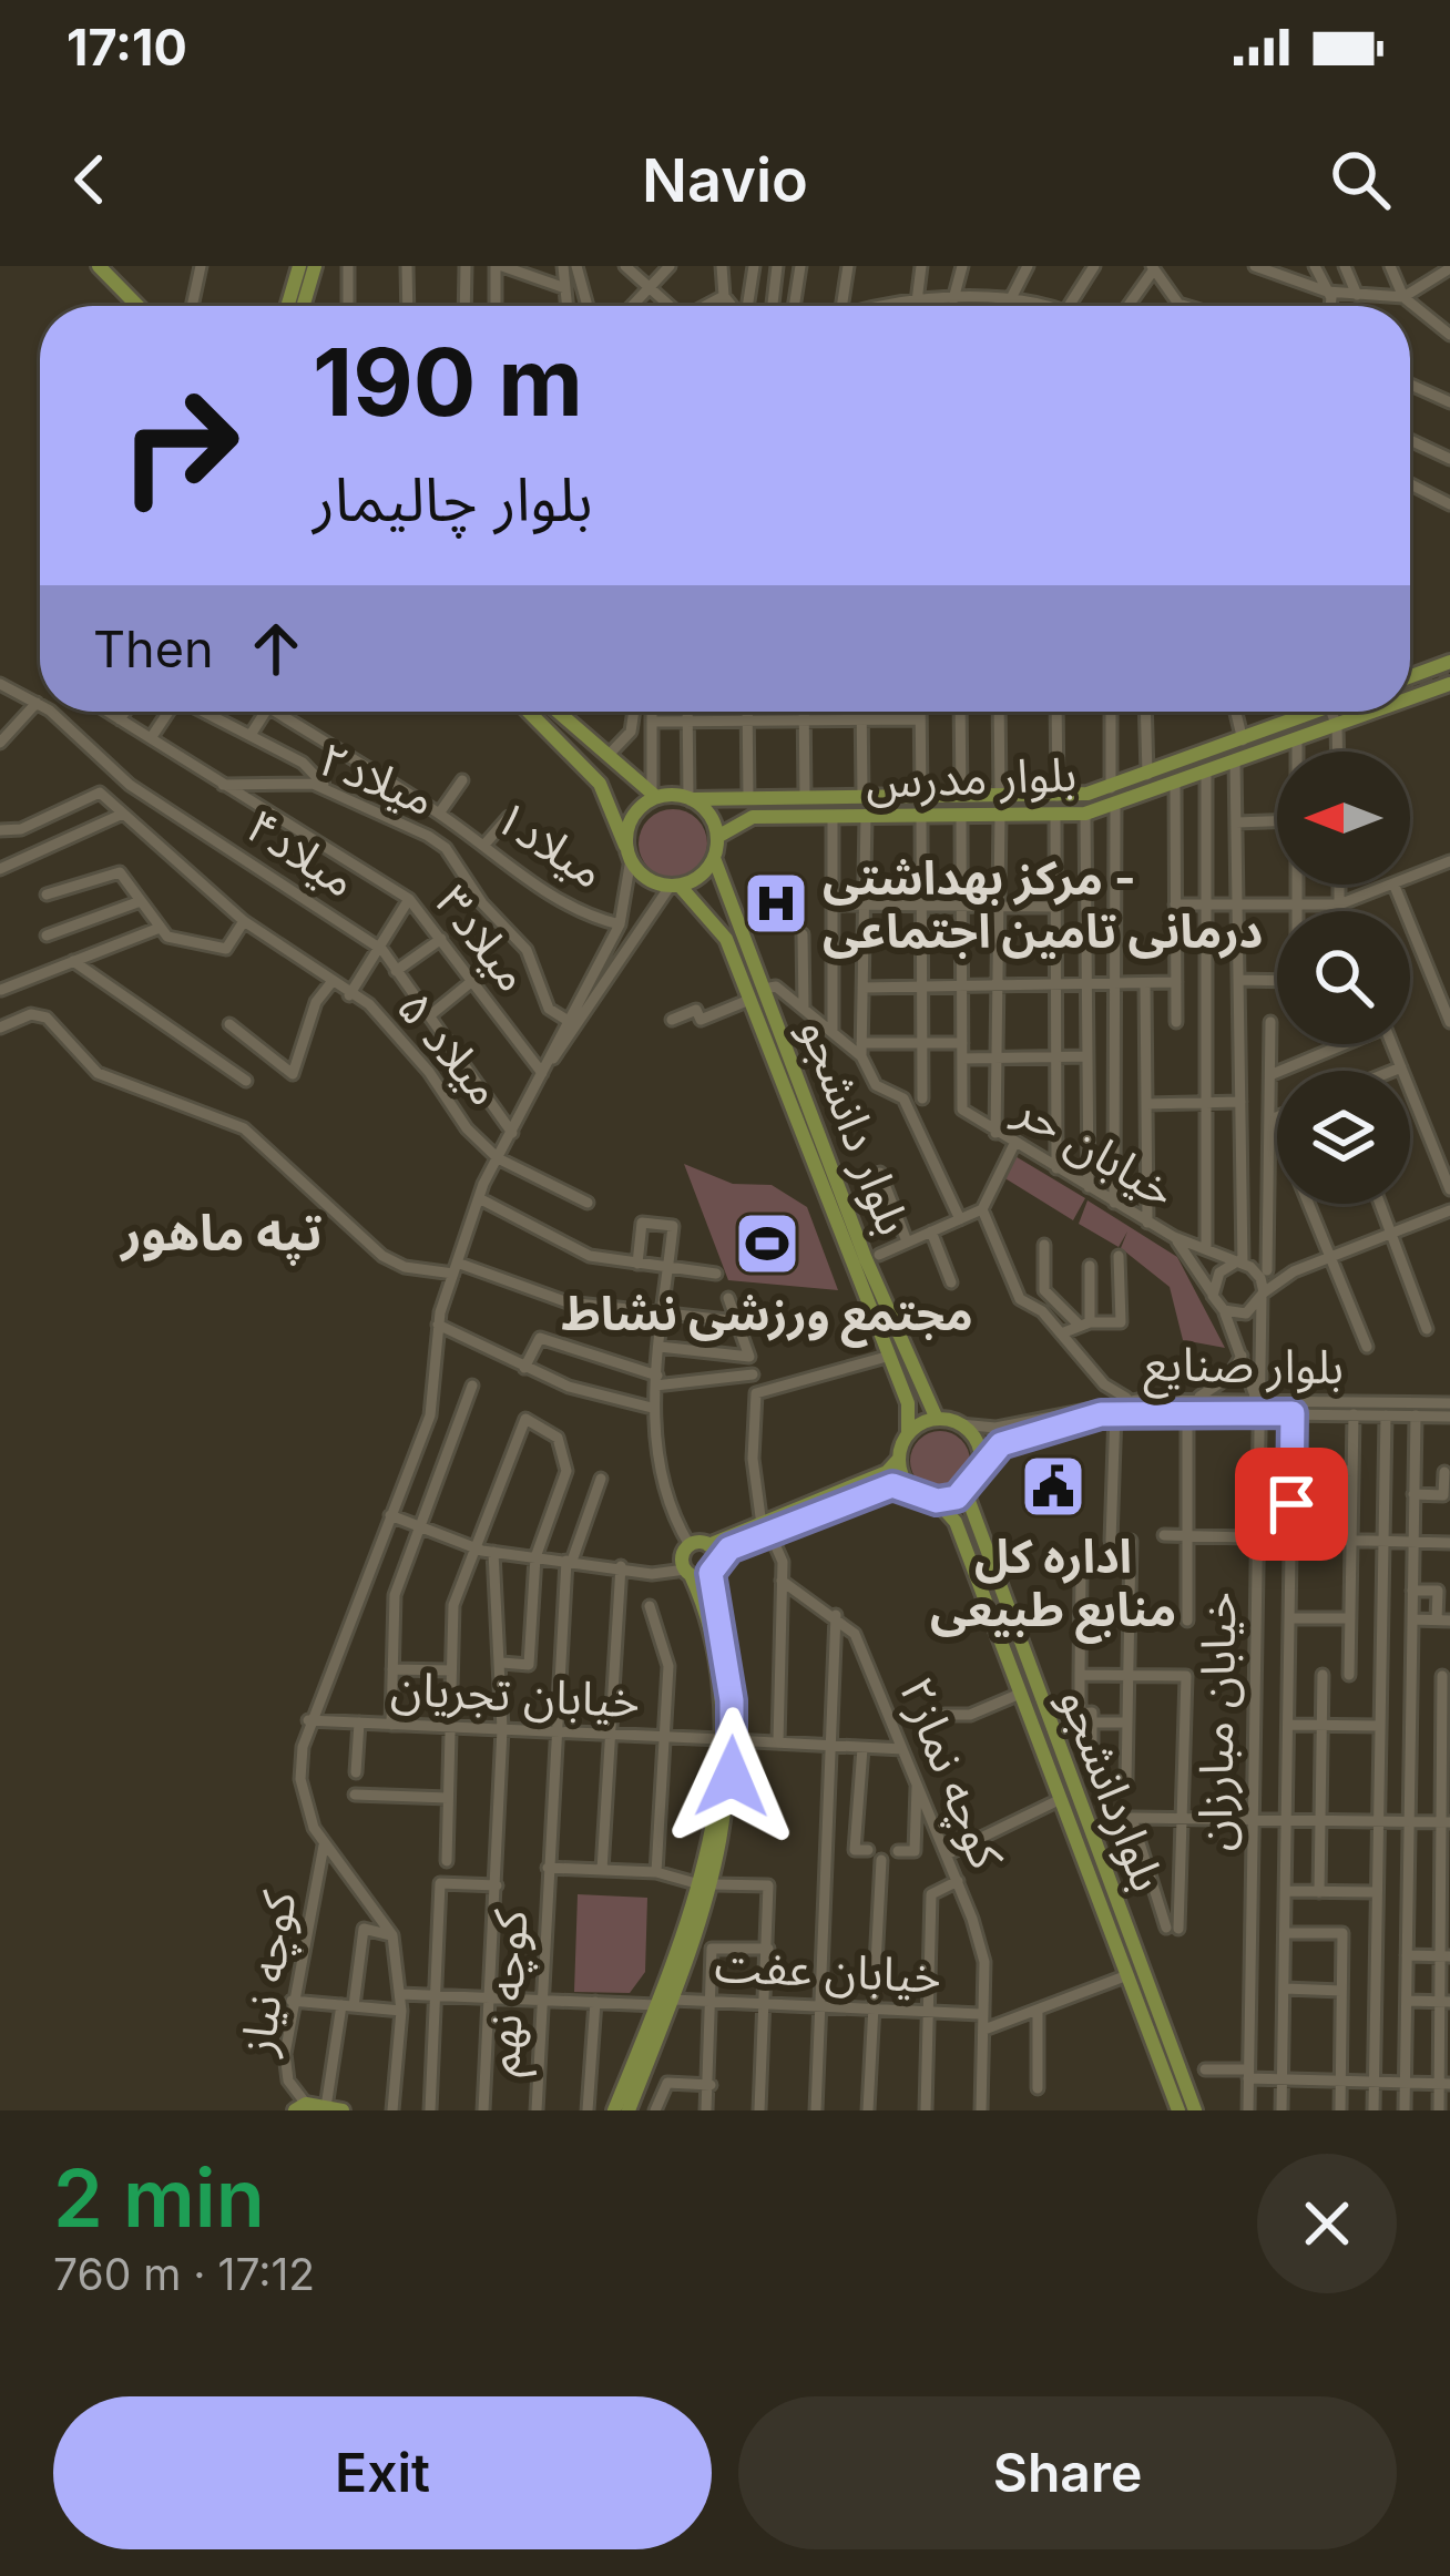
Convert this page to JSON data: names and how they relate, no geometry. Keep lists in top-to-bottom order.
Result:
{
  "streets": {
    "main road": ["بلوار مدرس", "بلوار دانشجو", "بلواردانشجو"],
    "street": [
      "میلاد۲",
      "میلاد۱",
      "میلاد۴",
      "میلاد۳",
      "میلاد ۵",
      "خیابان حر",
      "بلوار صنایع",
      "خیابان تجریان",
      "خیابان مبارزان",
      "کوچه نماز۲",
      "خیابان عفت",
      "کوچه نیاز",
      "کوچه نهم"
    ]
  },
  "crossings": [
    ["بلوار مدرس", "بلوار دانشجو"],
    ["بلوار مدرس", "خیابان حر"],
    ["میلاد۲", "میلاد۳"],
    ["بلوار دانشجو", "بلوار صنایع"],
    ["بلوار دانشجو", "بلواردانشجو"],
    ["بلوار صنایع", "خیابان مبارزان"],
    ["بلوار صنایع", "بلواردانشجو"],
    ["خیابان تجریان", "کوچه نماز۲"],
    ["خیابان تجریان", "کوچه نهم"],
    ["کوچه نماز۲", "خیابان عفت"],
    ["خیابان عفت", "کوچه نهم"]
  ],
  "districts": ["تپه ماهور"],
  "places": {
    "hospital": ["مرکز بهداشتی - درمانی تامین اجتماعی"],
    "sports": ["مجتمع ورزشی نشاط"],
    "public building": ["اداره کل منابع طبیعی"]
  },
  "north": "left",
  "page": {
    "status": "17:10",
    "header": "Navio",
    "turn": ["190 m", "بلوار چالیمار"],
    "then": "Then",
    "heading": ["2 min", "760 m · 17:12"],
    "buttons": ["Exit", "Share"]
  }
}
